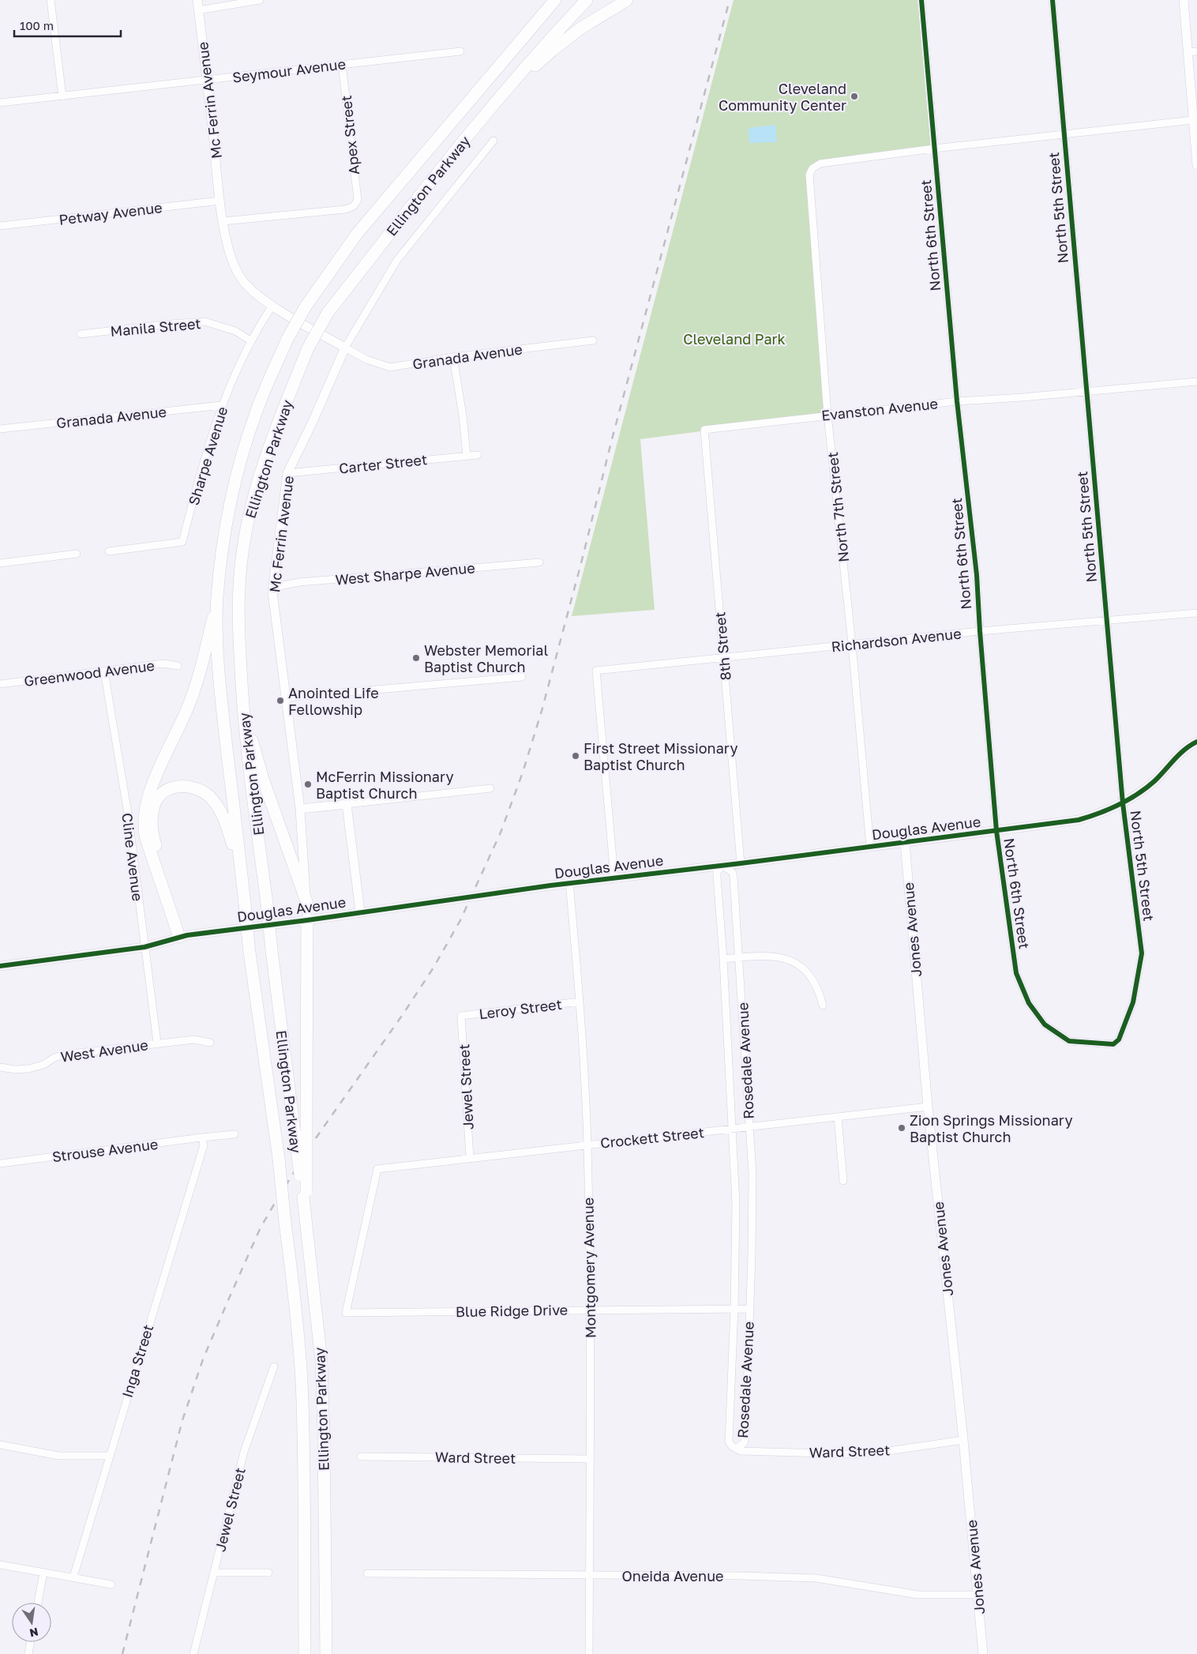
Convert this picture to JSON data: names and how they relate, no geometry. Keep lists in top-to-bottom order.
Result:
{
  "streets": {
    "highway": ["Ellington Parkway"],
    "street": [
      "Seymour Avenue",
      "Mc Ferrin Avenue",
      "Apex Street",
      "North 5th Street",
      "Petway Avenue",
      "North 6th Street",
      "Manila Street",
      "Granada Avenue",
      "Evanston Avenue",
      "Sharpe Avenue",
      "Carter Street",
      "North 7th Street",
      "West Sharpe Avenue",
      "Richardson Avenue",
      "8th Street",
      "Greenwood Avenue",
      "Douglas Avenue",
      "Cline Avenue",
      "Jones Avenue",
      "Leroy Street",
      "West Avenue",
      "Rosedale Avenue",
      "Jewel Street",
      "Crockett Street",
      "Strouse Avenue",
      "Montgomery Avenue",
      "Blue Ridge Drive",
      "Inga Street",
      "Ward Street",
      "Oneida Avenue"
    ]
  },
  "crossings": [
    ["Seymour Avenue", "Mc Ferrin Avenue"],
    ["Seymour Avenue", "Apex Street"],
    ["Mc Ferrin Avenue", "Apex Street"],
    ["Mc Ferrin Avenue", "Petway Avenue"],
    ["Mc Ferrin Avenue", "Granada Avenue"],
    ["Mc Ferrin Avenue", "Sharpe Avenue"],
    ["Mc Ferrin Avenue", "Carter Street"],
    ["Mc Ferrin Avenue", "West Sharpe Avenue"],
    ["Mc Ferrin Avenue", "Douglas Avenue"],
    ["North 5th Street", "North 6th Street"],
    ["North 5th Street", "Evanston Avenue"],
    ["North 5th Street", "Richardson Avenue"],
    ["North 5th Street", "Douglas Avenue"],
    ["North 6th Street", "Evanston Avenue"],
    ["North 6th Street", "North 7th Street"],
    ["North 6th Street", "Richardson Avenue"],
    ["North 6th Street", "Douglas Avenue"],
    ["Manila Street", "Sharpe Avenue"],
    ["Granada Avenue", "Sharpe Avenue"],
    ["Evanston Avenue", "North 7th Street"],
    ["Evanston Avenue", "8th Street"],
    ["North 7th Street", "Richardson Avenue"],
    ["North 7th Street", "Douglas Avenue"],
    ["Richardson Avenue", "8th Street"],
    ["Richardson Avenue", "Douglas Avenue"],
    ["8th Street", "Douglas Avenue"],
    ["Greenwood Avenue", "Cline Avenue"],
    ["Douglas Avenue", "Cline Avenue"],
    ["Douglas Avenue", "Jones Avenue"],
    ["Douglas Avenue", "Rosedale Avenue"],
    ["Douglas Avenue", "Montgomery Avenue"],
    ["Cline Avenue", "West Avenue"],
    ["Jones Avenue", "Crockett Street"],
    ["Jones Avenue", "Ward Street"],
    ["Jones Avenue", "Oneida Avenue"],
    ["Leroy Street", "Jewel Street"],
    ["Leroy Street", "Montgomery Avenue"],
    ["Rosedale Avenue", "Crockett Street"],
    ["Rosedale Avenue", "Blue Ridge Drive"],
    ["Rosedale Avenue", "Ward Street"],
    ["Jewel Street", "Crockett Street"],
    ["Crockett Street", "Montgomery Avenue"],
    ["Crockett Street", "Blue Ridge Drive"],
    ["Strouse Avenue", "Inga Street"],
    ["Montgomery Avenue", "Blue Ridge Drive"],
    ["Montgomery Avenue", "Ward Street"],
    ["Montgomery Avenue", "Oneida Avenue"]
  ],
  "parks": ["Cleveland Park"],
  "places": [
    "Cleveland Community Center",
    "Webster Memorial Baptist Church",
    "Anointed Life Fellowship",
    "First Street Missionary Baptist Church",
    "McFerrin Missionary Baptist Church",
    "Zion Springs Missionary Baptist Church"
  ],
  "scale_bar": "100 m",
  "north": "bottom"
}
